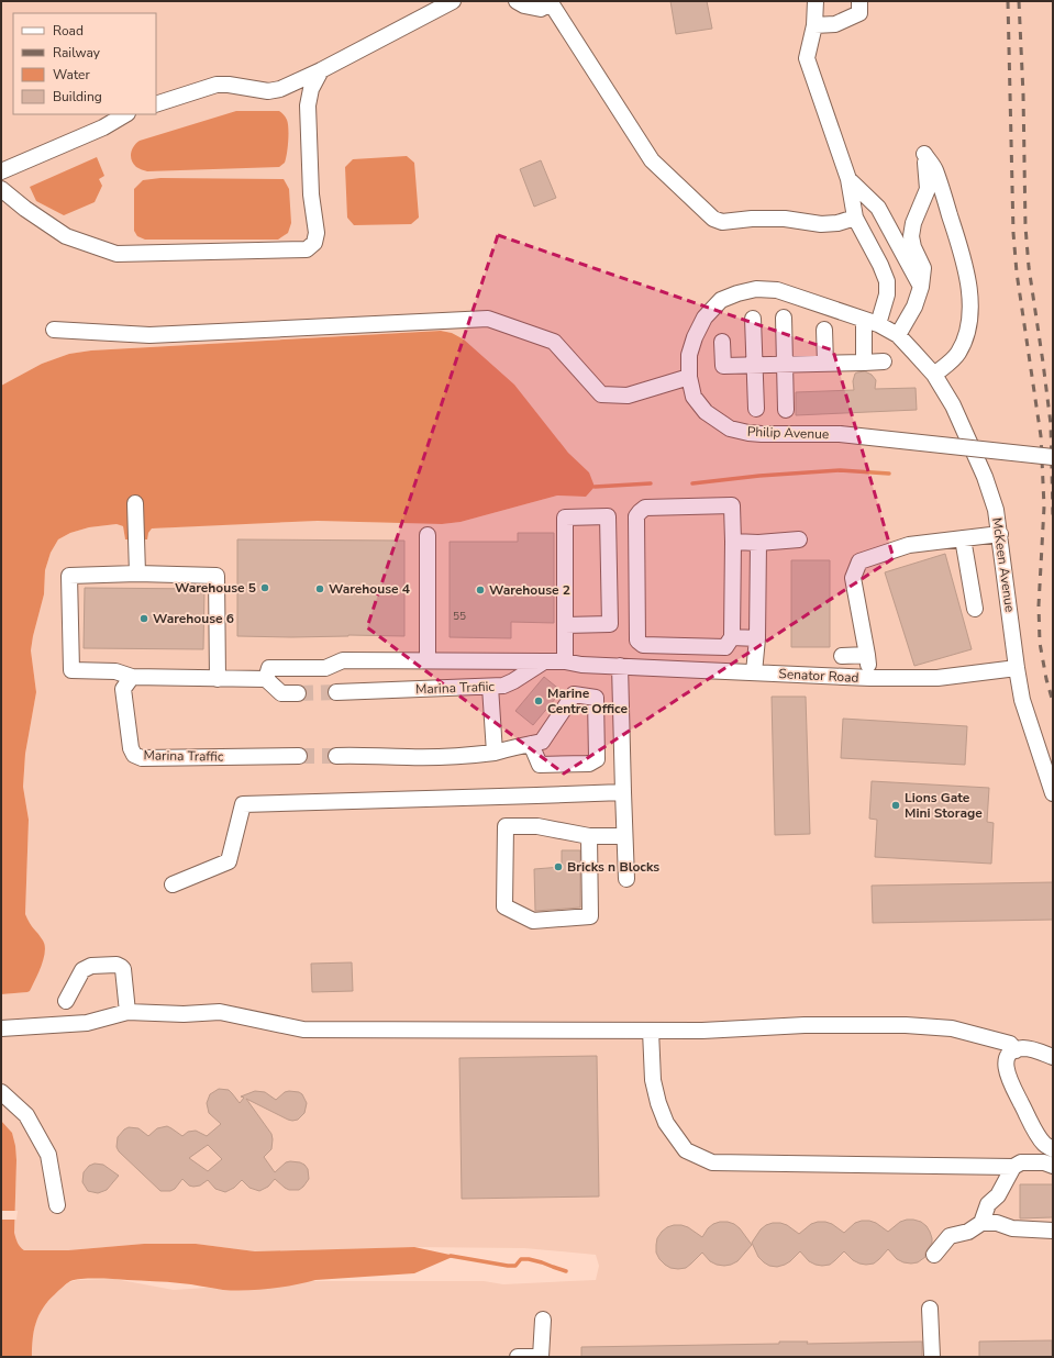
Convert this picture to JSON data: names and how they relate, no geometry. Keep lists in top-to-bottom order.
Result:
{
  "streets": {
    "street": [
      "Philip Avenue",
      "McKeen Avenue",
      "Senator Road",
      "Marina Trafiic",
      "Marina Traffic"
    ]
  },
  "crossings": [
    ["Philip Avenue", "McKeen Avenue"],
    ["McKeen Avenue", "Senator Road"]
  ],
  "places": [
    "Warehouse 5",
    "Warehouse 4",
    "Warehouse 2",
    "Warehouse 6",
    "Marine Centre Office",
    "Lions Gate Mini Storage",
    "Bricks n Blocks"
  ],
  "house_numbers": ["55"],
  "legend": [
    "Road",
    "Railway",
    "Water",
    "Building"
  ]
}
